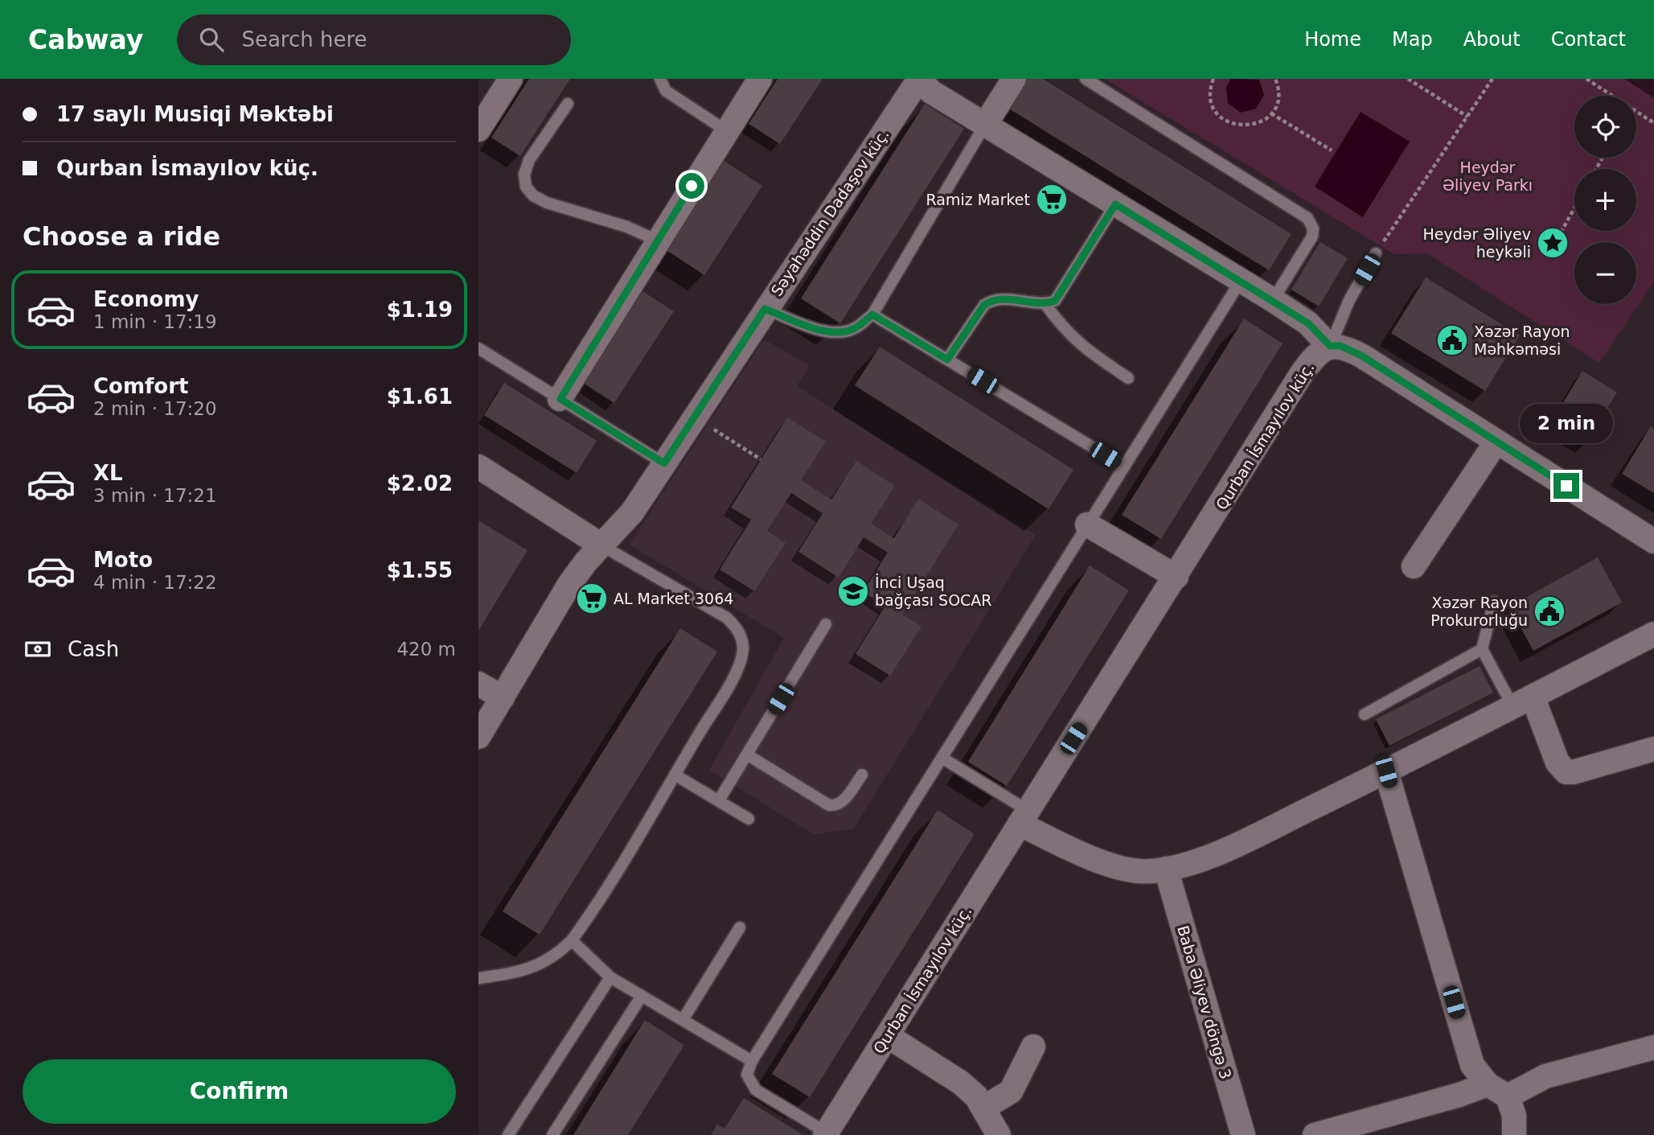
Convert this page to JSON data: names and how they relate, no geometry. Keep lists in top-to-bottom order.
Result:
{
  "streets": {
    "street": ["Səyahəddin Dadaşov küç.", "Qurban İsmayılov küç.", "Baba Əliyev döngə 3"]
  },
  "parks": ["Heydər Əliyev Parkı"],
  "places": {
    "supermarket": ["Ramiz Market", "AL Market 3064"],
    "place": ["Heydər Əliyev heykəli"],
    "public building": ["Xəzər Rayon Məhkəməsi", "Xəzər Rayon Prokurorluğu"],
    "school or university": ["İnci Uşaq bağçası SOCAR"]
  },
  "page": {
    "header": "Cabway",
    "search": "Search here",
    "nav": [
      "Home",
      "Map",
      "About",
      "Contact"
    ],
    "banner": ["17 saylı Musiqi Məktəbi", "Qurban İsmayılov küç."],
    "map_buttons": ["+", "−"],
    "heading": "Choose a ride",
    "list": [
      {
        "name": "Economy",
        "note": "1 min · 17:19",
        "value": "$1.19"
      },
      {
        "name": "Comfort",
        "note": "2 min · 17:20",
        "value": "$1.61"
      },
      {
        "name": "XL",
        "note": "3 min · 17:21",
        "value": "$2.02"
      },
      {
        "name": "Moto",
        "note": "4 min · 17:22",
        "value": "$1.55"
      }
    ],
    "bubble": "2 min",
    "pay": ["Cash", "420 m"],
    "buttons": "Confirm"
  }
}
